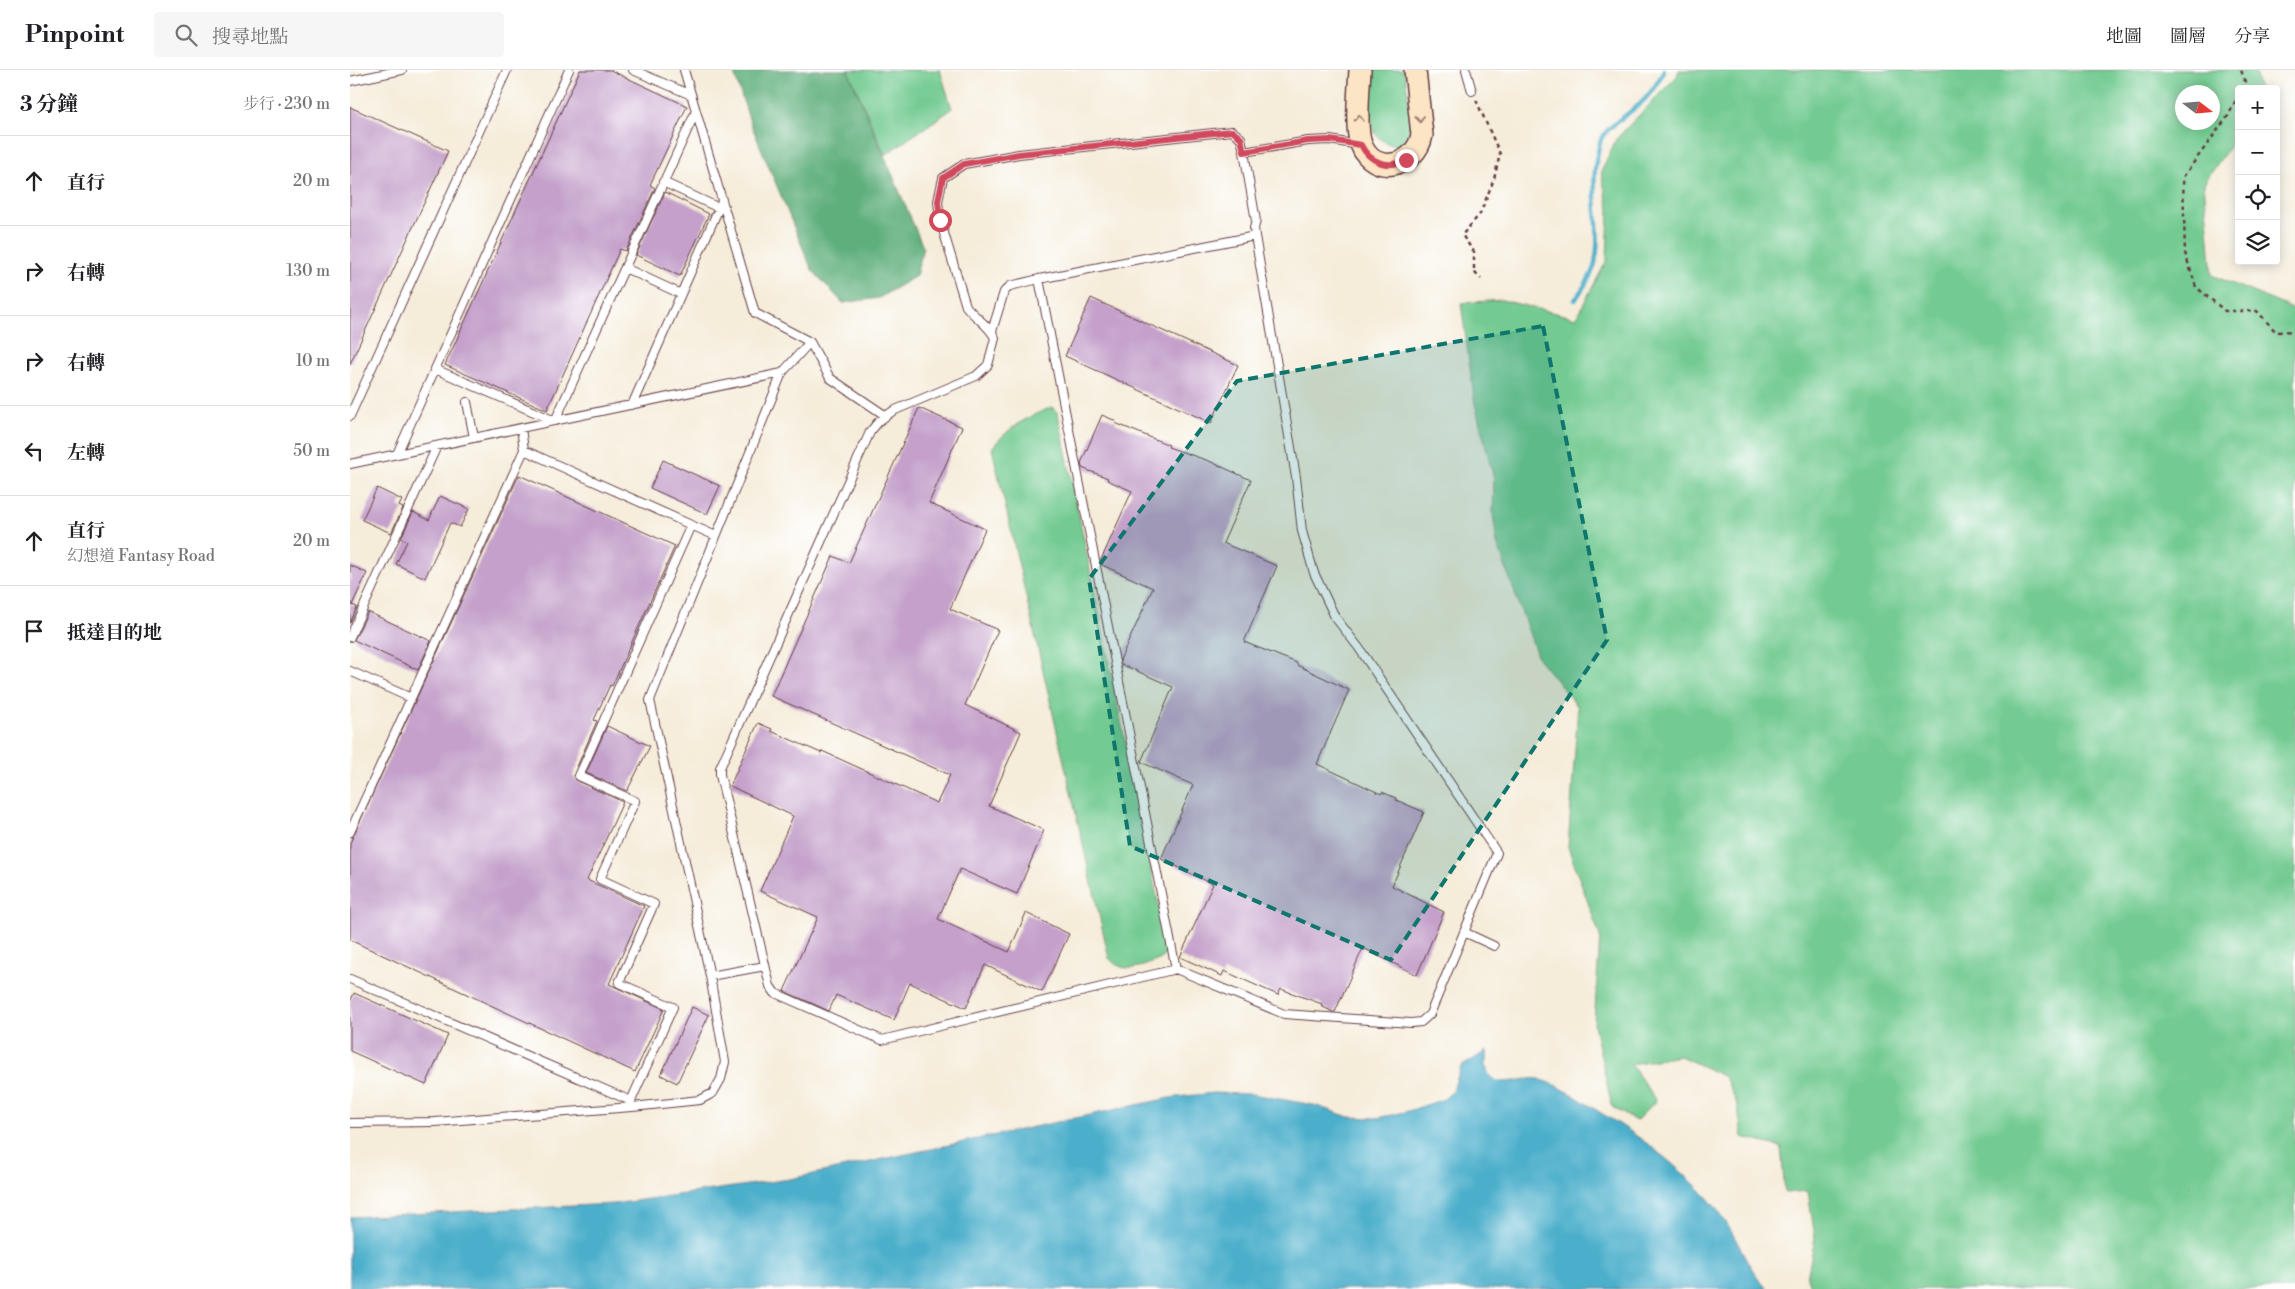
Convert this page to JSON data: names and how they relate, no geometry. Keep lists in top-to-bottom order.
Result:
{
  "north": "right",
  "page": {
    "header": "Pinpoint",
    "search": "搜尋地點",
    "nav": ["地圖", "圖層", "分享"],
    "heading": ["3 分鐘", "步行 · 230 m"],
    "map_buttons": ["+", "−"],
    "list": [
      ["直行", "20 m"],
      ["右轉", "130 m"],
      ["右轉", "10 m"],
      ["左轉", "50 m"],
      ["直行", "幻想道 Fantasy Road", "20 m"],
      "抵達目的地"
    ]
  }
}
